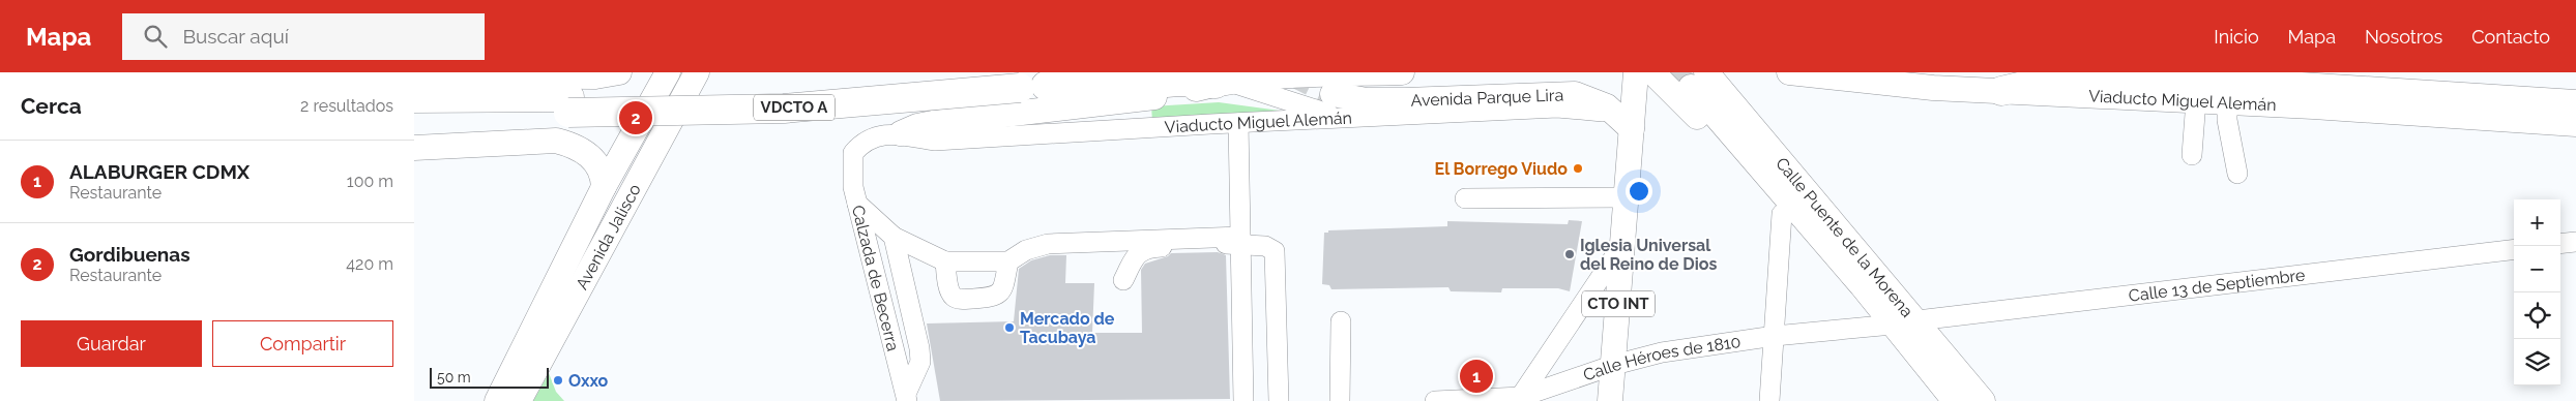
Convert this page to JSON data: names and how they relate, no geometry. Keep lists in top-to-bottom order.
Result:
{
  "streets": {
    "highway": ["Viaducto Miguel Alemán", "VDCTO A"],
    "main road": [
      "Avenida Parque Lira",
      "Avenida Jalisco",
      "Calle Puente de la Morena",
      "CTO INT"
    ],
    "street": ["Calzada de Becerra", "Calle 13 de Septiembre", "Calle Héroes de 1810"]
  },
  "crossings": [
    ["Avenida Parque Lira", "Viaducto Miguel Alemán"],
    ["Avenida Parque Lira", "CTO INT"],
    ["Viaducto Miguel Alemán", "Calzada de Becerra"],
    ["Viaducto Miguel Alemán", "CTO INT"],
    ["Calle Puente de la Morena", "Calle 13 de Septiembre"],
    ["Calle Puente de la Morena", "CTO INT"],
    ["Calle Puente de la Morena", "Calle Héroes de 1810"],
    ["CTO INT", "Calle Héroes de 1810"]
  ],
  "places": [
    "El Borrego Viudo",
    "Iglesia Universal del Reino de Dios",
    "Mercado de Tacubaya",
    "Oxxo"
  ],
  "scale_bar": "50 m",
  "page": {
    "header": "Mapa",
    "search": "Buscar aquí",
    "nav": [
      "Inicio",
      "Mapa",
      "Nosotros",
      "Contacto"
    ],
    "heading": ["Cerca", "2 resultados"],
    "pins": ["2", "1"],
    "list": [
      {
        "mark": "1",
        "name": "ALABURGER CDMX",
        "note": "Restaurante",
        "value": "100 m"
      },
      {
        "mark": "2",
        "name": "Gordibuenas",
        "note": "Restaurante",
        "value": "420 m"
      }
    ],
    "map_buttons": ["+", "−"],
    "buttons": ["Guardar", "Compartir"],
    "scale": "50 m"
  }
}
